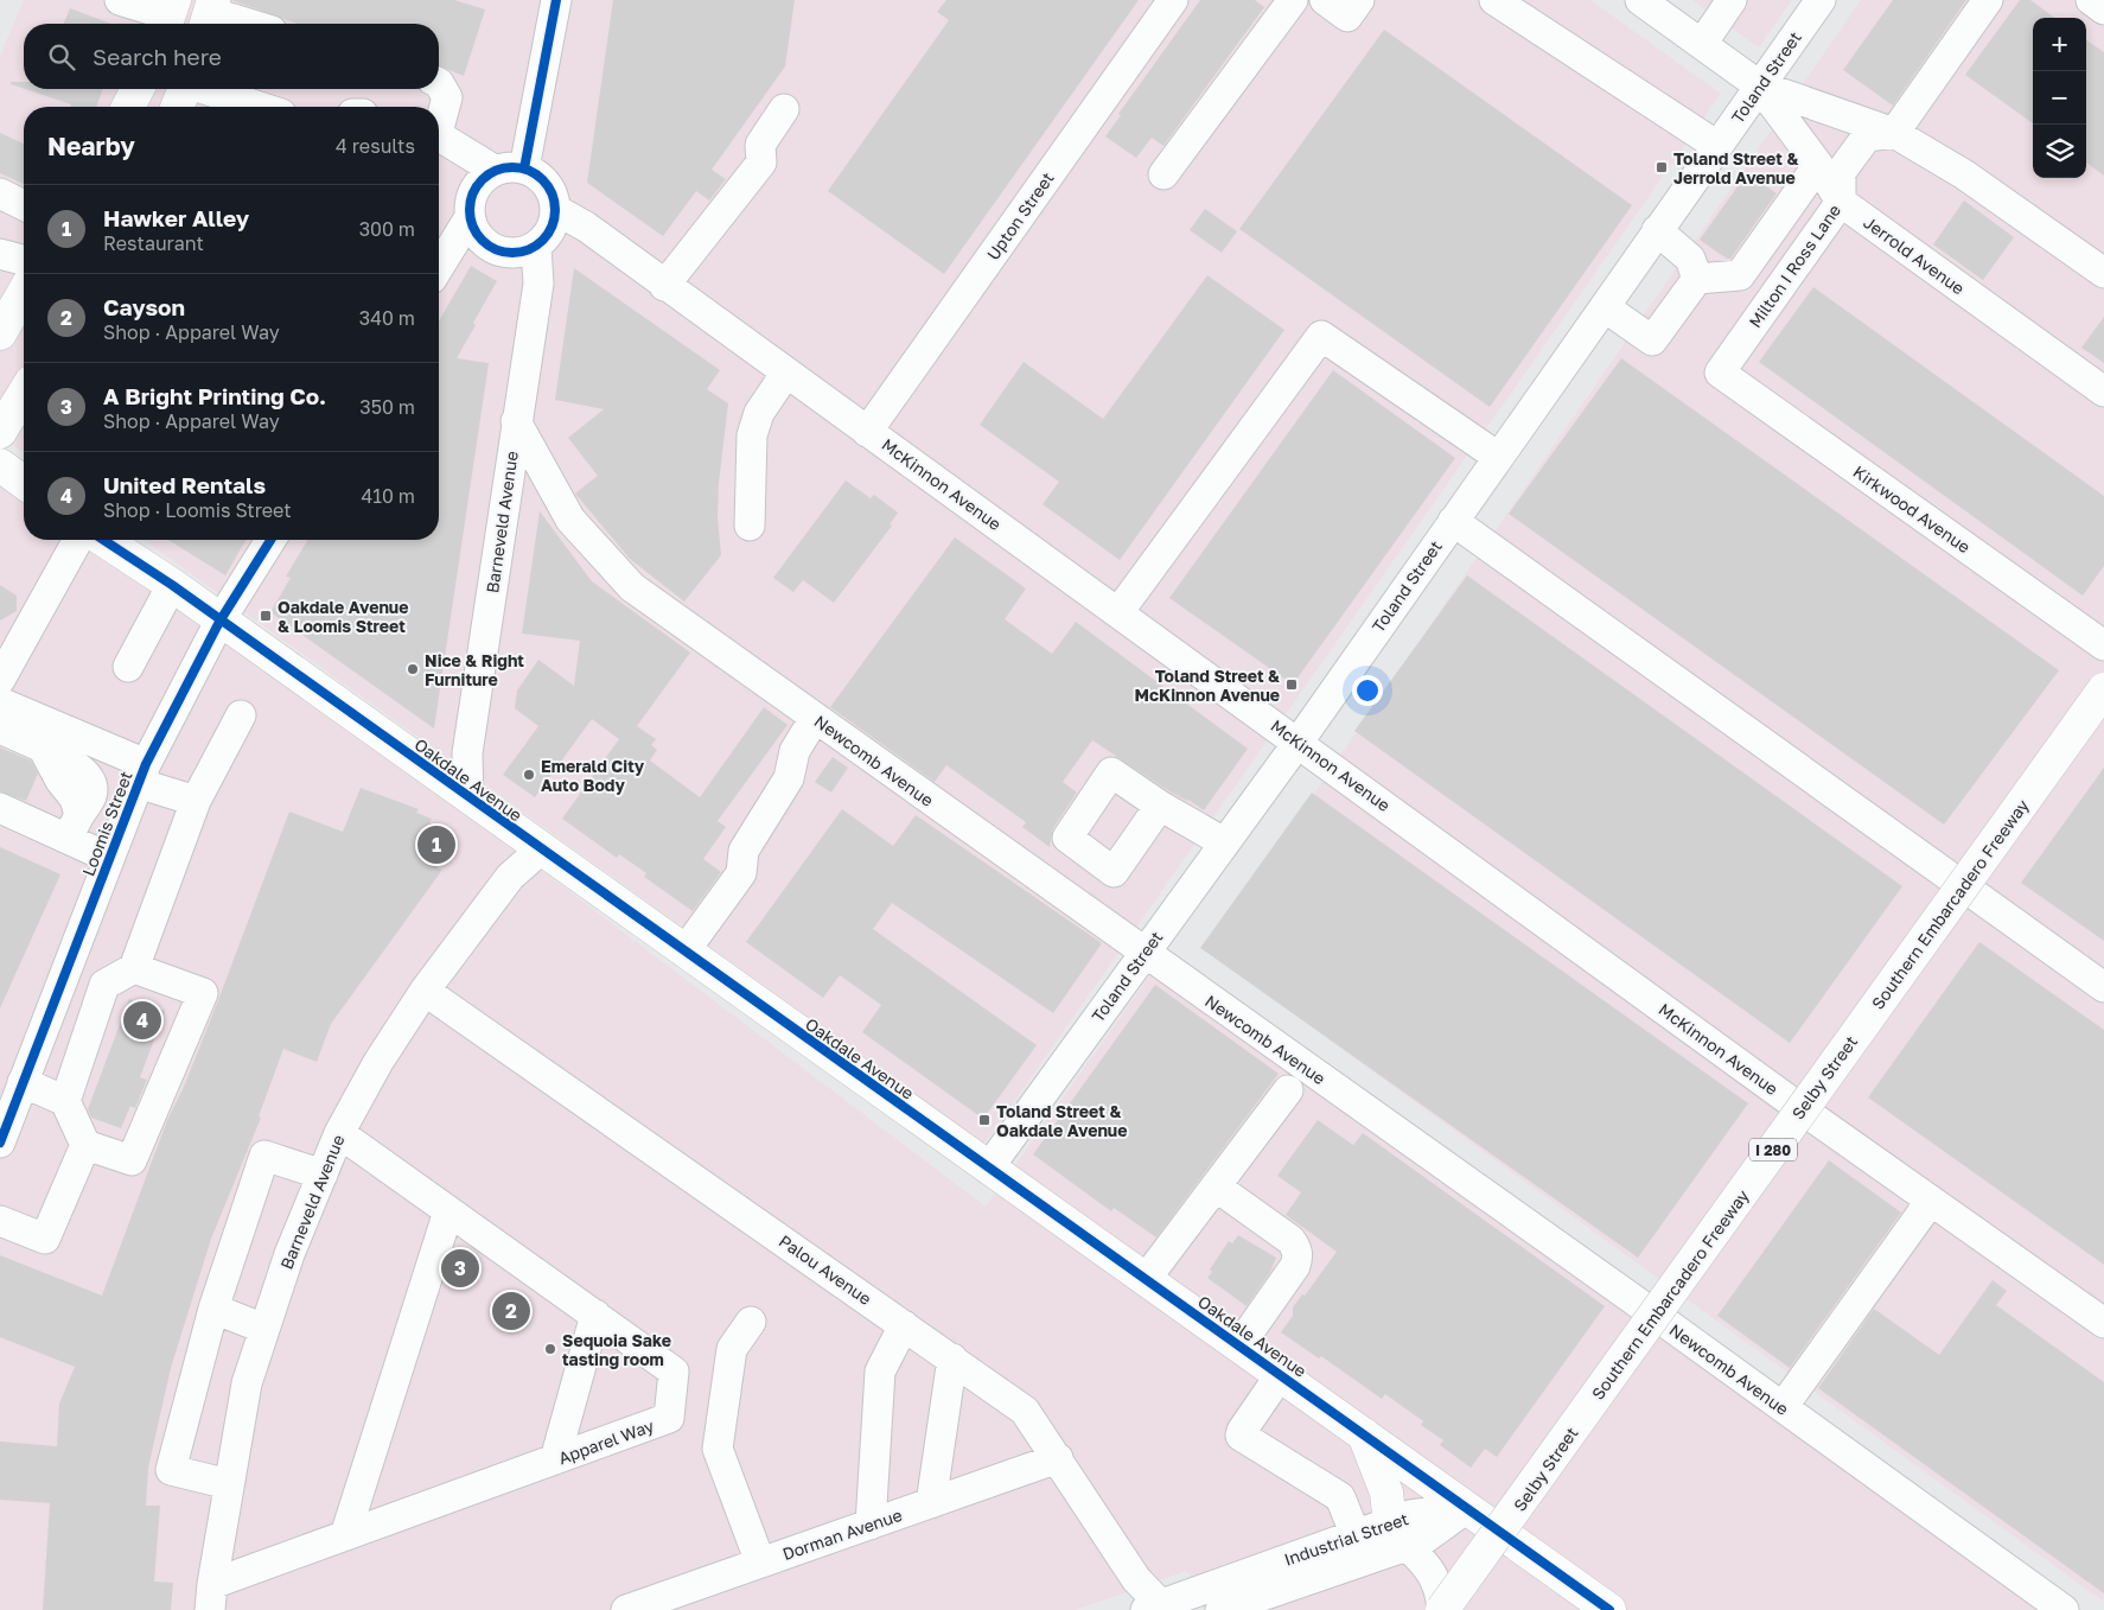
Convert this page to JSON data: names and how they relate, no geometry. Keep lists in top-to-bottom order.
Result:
{
  "streets": {
    "main road": ["Oakdale Avenue", "Southern Embarcadero Freeway", "I 280"],
    "street": [
      "Toland Street",
      "Upton Street",
      "Jerrold Avenue",
      "Milton I Ross Lane",
      "McKinnon Avenue",
      "Kirkwood Avenue",
      "Barneveld Avenue",
      "Newcomb Avenue",
      "Loomis Street",
      "Selby Street",
      "Palou Avenue",
      "Apparel Way",
      "Dorman Avenue",
      "Industrial Street"
    ]
  },
  "crossings": [
    ["Toland Street", "Jerrold Avenue"],
    ["Toland Street", "McKinnon Avenue"],
    ["Toland Street", "Newcomb Avenue"],
    ["Toland Street", "Oakdale Avenue"],
    ["Upton Street", "McKinnon Avenue"],
    ["Jerrold Avenue", "Milton I Ross Lane"],
    ["Milton I Ross Lane", "Kirkwood Avenue"],
    ["McKinnon Avenue", "Barneveld Avenue"],
    ["McKinnon Avenue", "Selby Street"],
    ["Barneveld Avenue", "Newcomb Avenue"],
    ["Barneveld Avenue", "Oakdale Avenue"],
    ["Barneveld Avenue", "Palou Avenue"],
    ["Barneveld Avenue", "Apparel Way"],
    ["Newcomb Avenue", "Selby Street"],
    ["Oakdale Avenue", "Loomis Street"],
    ["Oakdale Avenue", "Selby Street"],
    ["Oakdale Avenue", "Industrial Street"],
    ["Southern Embarcadero Freeway", "Selby Street"],
    ["Palou Avenue", "Dorman Avenue"],
    ["Palou Avenue", "Industrial Street"]
  ],
  "places": {
    "transit": [
      "Toland Street & Jerrold Avenue",
      "Oakdale Avenue & Loomis Street",
      "Toland Street & McKinnon Avenue",
      "Toland Street & Oakdale Avenue"
    ],
    "other": ["Nice & Right Furniture", "Emerald City Auto Body", "Sequoia Sake tasting room"]
  },
  "page": {
    "map_buttons": ["+", "−"],
    "search": "Search here",
    "heading": ["Nearby", "4 results"],
    "list": [
      {
        "mark": "1",
        "name": "Hawker Alley",
        "note": "Restaurant",
        "value": "300 m"
      },
      {
        "mark": "2",
        "name": "Cayson",
        "note": "Shop · Apparel Way",
        "value": "340 m"
      },
      {
        "mark": "3",
        "name": "A Bright Printing Co.",
        "note": "Shop · Apparel Way",
        "value": "350 m"
      },
      {
        "mark": "4",
        "name": "United Rentals",
        "note": "Shop · Loomis Street",
        "value": "410 m"
      }
    ],
    "pins": [
      "1",
      "4",
      "3",
      "2"
    ]
  }
}
